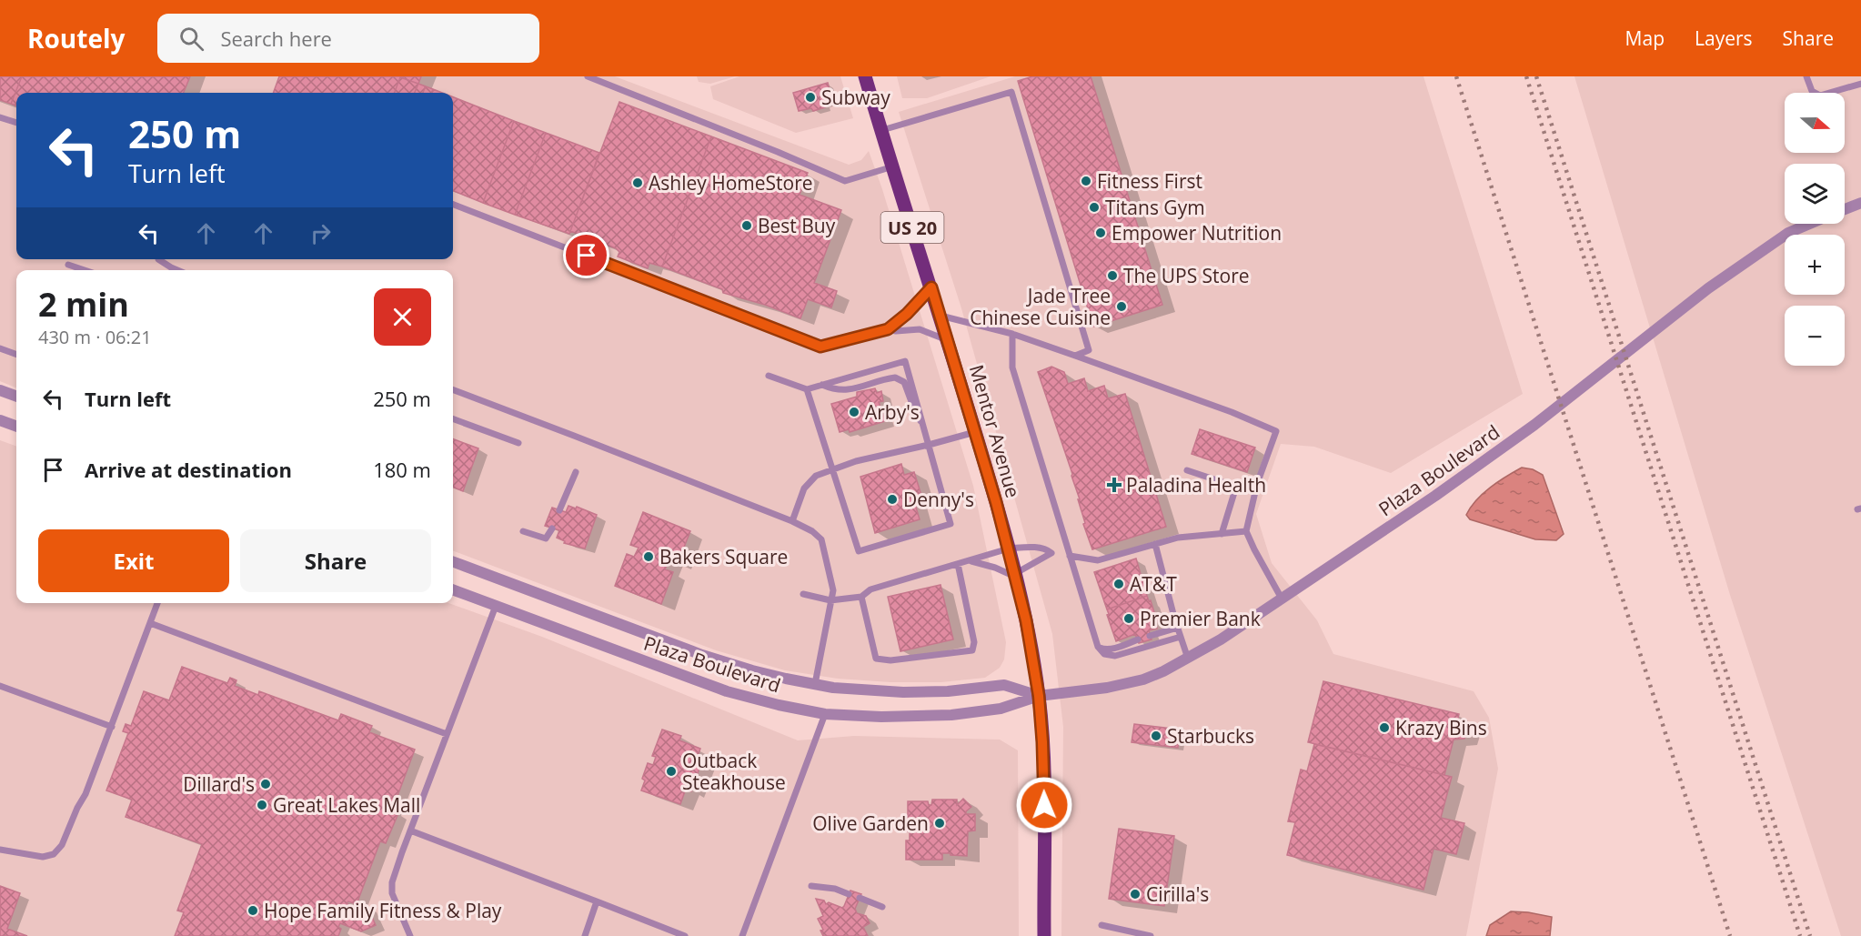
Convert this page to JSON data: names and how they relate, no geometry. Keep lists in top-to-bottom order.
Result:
{
  "streets": {
    "main road": ["US 20", "Mentor Avenue"],
    "street": ["Plaza Boulevard"]
  },
  "crossings": [
    ["Mentor Avenue", "Plaza Boulevard"]
  ],
  "places": {
    "other": [
      "Subway",
      "Fitness First",
      "Ashley HomeStore",
      "Titans Gym",
      "Best Buy",
      "Empower Nutrition",
      "The UPS Store",
      "Jade Tree Chinese Cuisine",
      "Arby's",
      "Denny's",
      "Bakers Square",
      "AT&T",
      "Premier Bank",
      "Krazy Bins",
      "Starbucks",
      "Outback Steakhouse",
      "Dillard's",
      "Great Lakes Mall",
      "Olive Garden",
      "Cirilla's",
      "Hope Family Fitness & Play"
    ],
    "health": ["Paladina Health"]
  },
  "north": "right",
  "page": {
    "header": "Routely",
    "search": "Search here",
    "nav": ["Map", "Layers", "Share"],
    "map_buttons": ["+", "−"],
    "turn": ["250 m", "Turn left"],
    "heading": ["2 min", "430 m · 06:21"],
    "list": [
      {
        "name": "Turn left",
        "value": "250 m"
      },
      {
        "name": "Arrive at destination",
        "value": "180 m"
      }
    ],
    "buttons": ["Exit", "Share"]
  }
}
